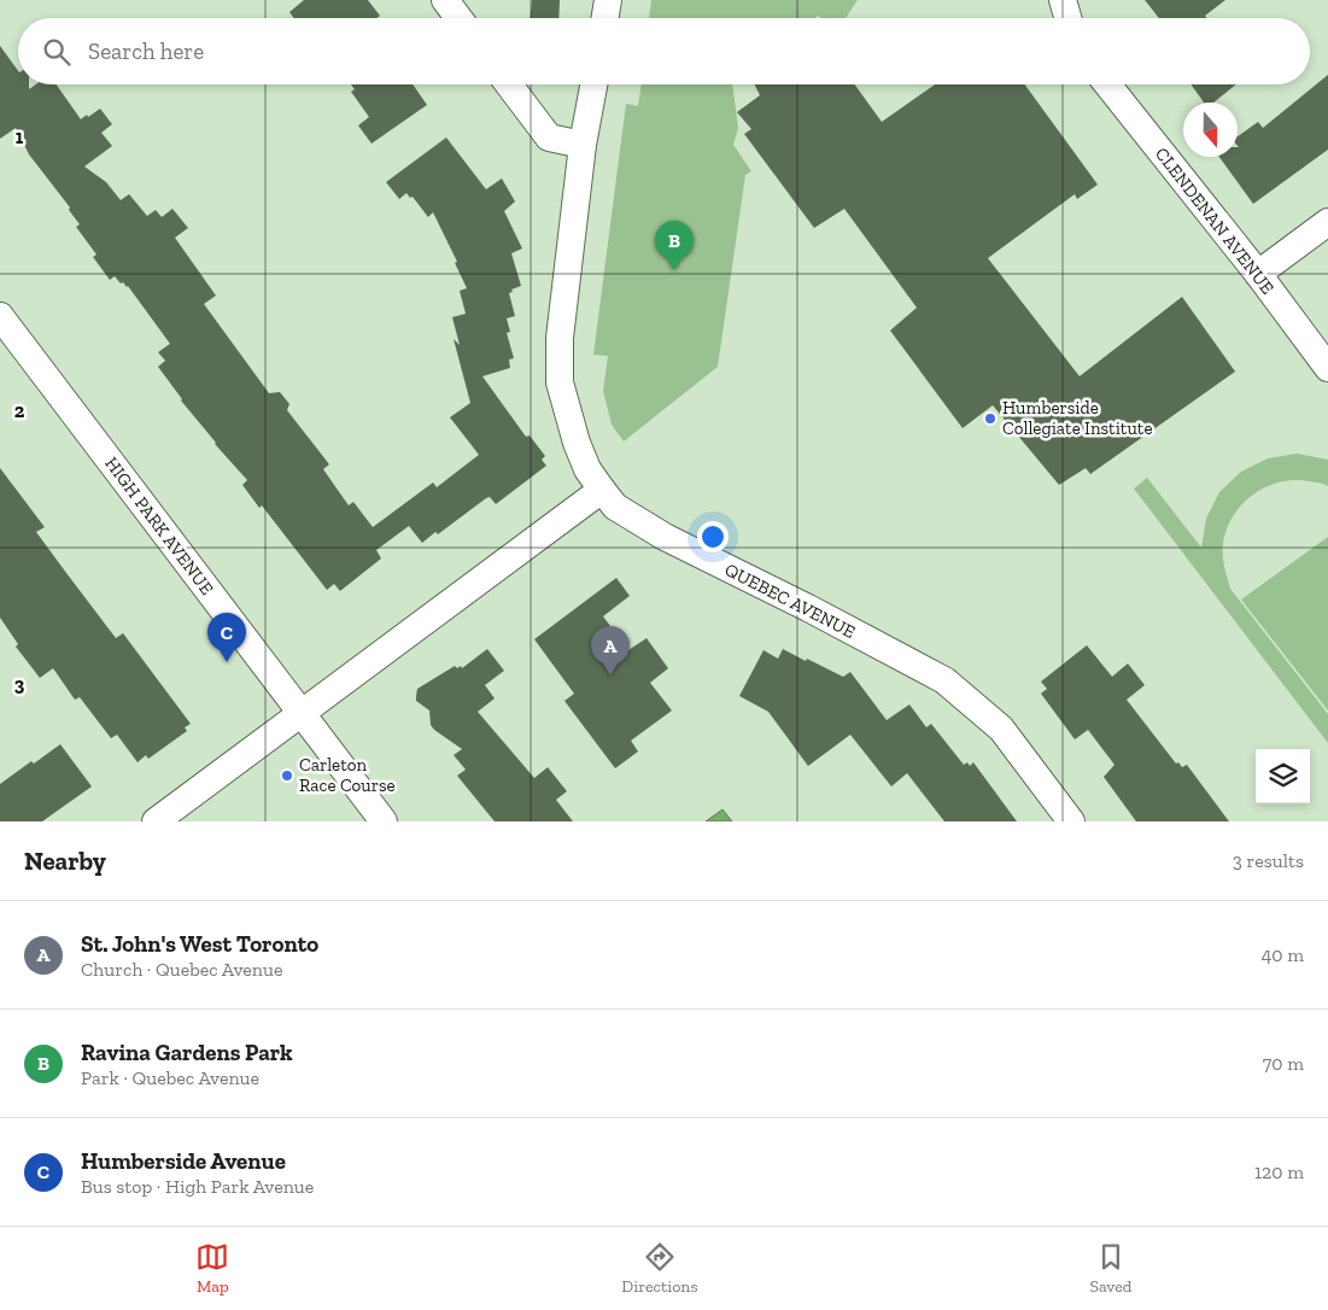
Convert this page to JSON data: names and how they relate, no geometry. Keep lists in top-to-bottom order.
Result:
{
  "streets": {
    "street": ["CLENDENAN AVENUE", "HIGH PARK AVENUE", "QUEBEC AVENUE"]
  },
  "places": ["Humberside Collegiate Institute", "Carleton Race Course"],
  "north": "bottom",
  "page": {
    "search": "Search here",
    "pins": ["B", "C", "A"],
    "heading": ["Nearby", "3 results"],
    "list": [
      {
        "mark": "A",
        "name": "St. John's West Toronto",
        "note": "Church · Quebec Avenue",
        "value": "40 m"
      },
      {
        "mark": "B",
        "name": "Ravina Gardens Park",
        "note": "Park · Quebec Avenue",
        "value": "70 m"
      },
      {
        "mark": "C",
        "name": "Humberside Avenue",
        "note": "Bus stop · High Park Avenue",
        "value": "120 m"
      }
    ],
    "nav": ["Map", "Directions", "Saved"]
  },
  "grid": {
    "rows": ["1", "2", "3"]
  }
}
